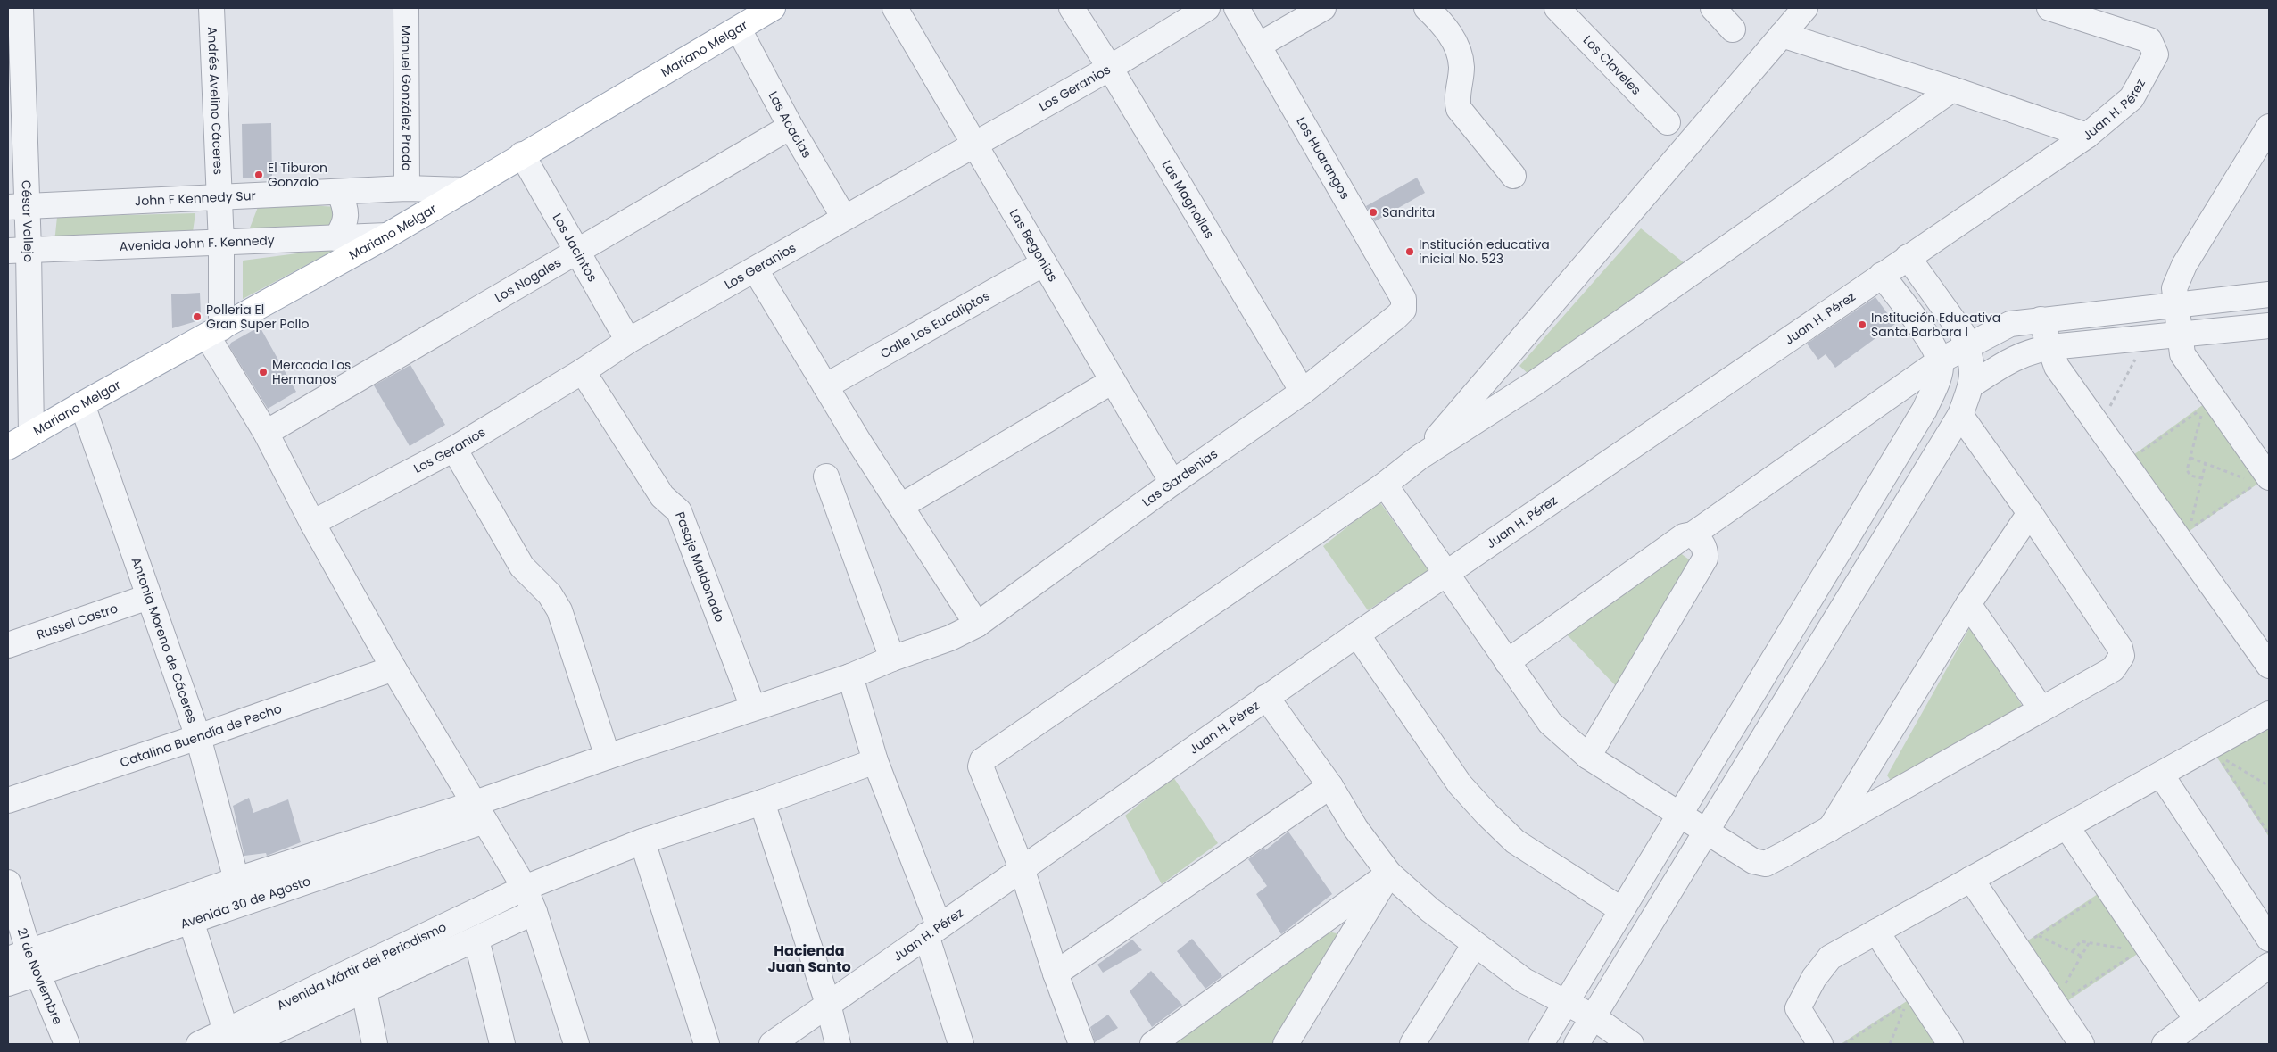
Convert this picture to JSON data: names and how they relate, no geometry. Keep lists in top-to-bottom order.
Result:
{
  "streets": {
    "main road": ["Mariano Melgar"],
    "street": [
      "Los Claveles",
      "Los Geranios",
      "Manuel González Prada",
      "Andrés Avelino Cáceres",
      "Juan H. Pérez",
      "Las Acacias",
      "Los Huarangos",
      "John F Kennedy Sur",
      "Las Magnolias",
      "César Vallejo",
      "Avenida John F. Kennedy",
      "Las Begonias",
      "Los Jacintos",
      "Los Nogales",
      "Calle Los Eucaliptos",
      "Las Gardenias",
      "Pasaje Maldonado",
      "Russel Castro",
      "Antonia Moreno de Cáceres",
      "Catalina Buendía de Pecho",
      "Avenida 30 de Agosto",
      "Avenida Mártir del Periodismo",
      "21 de Noviembre"
    ]
  },
  "crossings": [
    ["Mariano Melgar", "Andrés Avelino Cáceres"],
    ["Mariano Melgar", "Las Acacias"],
    ["Mariano Melgar", "John F Kennedy Sur"],
    ["Mariano Melgar", "César Vallejo"],
    ["Mariano Melgar", "Avenida John F. Kennedy"],
    ["Mariano Melgar", "Los Jacintos"],
    ["Mariano Melgar", "Antonia Moreno de Cáceres"],
    ["Los Geranios", "Las Acacias"],
    ["Los Geranios", "Las Magnolias"],
    ["Los Geranios", "Las Begonias"],
    ["Los Geranios", "Los Jacintos"],
    ["Los Geranios", "Pasaje Maldonado"],
    ["Manuel González Prada", "John F Kennedy Sur"],
    ["Andrés Avelino Cáceres", "John F Kennedy Sur"],
    ["Andrés Avelino Cáceres", "Avenida John F. Kennedy"],
    ["Las Acacias", "Los Nogales"],
    ["Los Huarangos", "Las Gardenias"],
    ["John F Kennedy Sur", "César Vallejo"],
    ["Las Magnolias", "Las Gardenias"],
    ["César Vallejo", "Avenida John F. Kennedy"],
    ["Las Begonias", "Calle Los Eucaliptos"],
    ["Las Begonias", "Las Gardenias"],
    ["Los Jacintos", "Los Nogales"],
    ["Las Gardenias", "Pasaje Maldonado"],
    ["Las Gardenias", "Avenida 30 de Agosto"],
    ["Russel Castro", "Antonia Moreno de Cáceres"],
    ["Antonia Moreno de Cáceres", "Catalina Buendía de Pecho"],
    ["Antonia Moreno de Cáceres", "Avenida 30 de Agosto"],
    ["Avenida 30 de Agosto", "21 de Noviembre"]
  ],
  "districts": ["Hacienda Juan Santo"],
  "places": [
    "El Tiburon Gonzalo",
    "Sandrita",
    "Institución educativa inicial No. 523",
    "Polleria El Gran Super Pollo",
    "Institución Educativa Santa Barbara I",
    "Mercado Los Hermanos"
  ]
}
